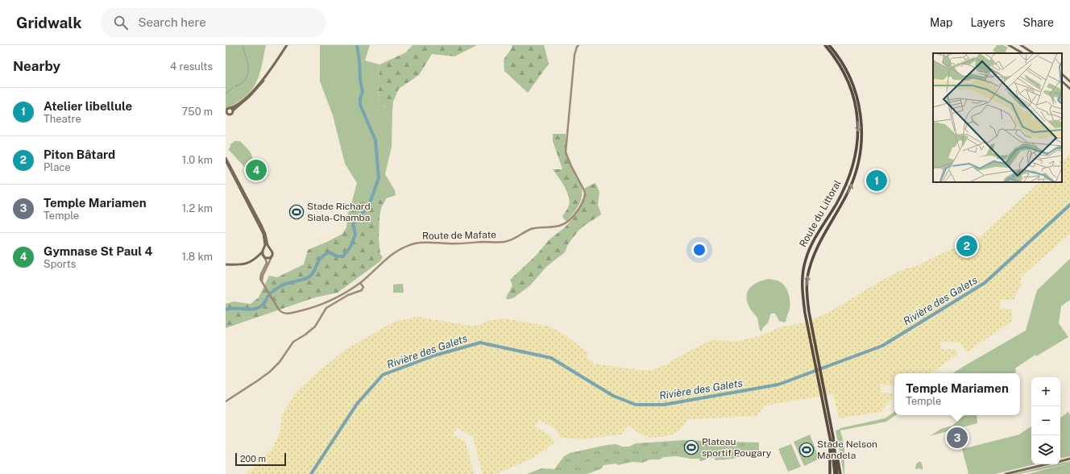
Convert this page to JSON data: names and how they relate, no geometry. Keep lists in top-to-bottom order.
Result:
{
  "streets": {
    "highway": ["Route du Littoral"],
    "main road": ["Route de Mafate"]
  },
  "water": ["Rivière des Galets"],
  "places": {
    "sports": ["Stade Richard Siala-Chamba", "Plateau sportif Pougary", "Stade Nelson Mandela"]
  },
  "scale_bar": "200 m",
  "page": {
    "header": "Gridwalk",
    "search": "Search here",
    "nav": ["Map", "Layers", "Share"],
    "heading": ["Nearby", "4 results"],
    "list": [
      {
        "mark": "1",
        "name": "Atelier libellule",
        "note": "Theatre",
        "value": "750 m"
      },
      {
        "mark": "2",
        "name": "Piton Bâtard",
        "note": "Place",
        "value": "1.0 km"
      },
      {
        "mark": "3",
        "name": "Temple Mariamen",
        "note": "Temple",
        "value": "1.2 km"
      },
      {
        "mark": "4",
        "name": "Gymnase St Paul 4",
        "note": "Sports",
        "value": "1.8 km"
      }
    ],
    "pins": [
      "4",
      "1",
      "2",
      "3"
    ],
    "popup": ["Temple Mariamen", "Temple"],
    "map_buttons": ["+", "−"],
    "scale": "200 m"
  }
}
